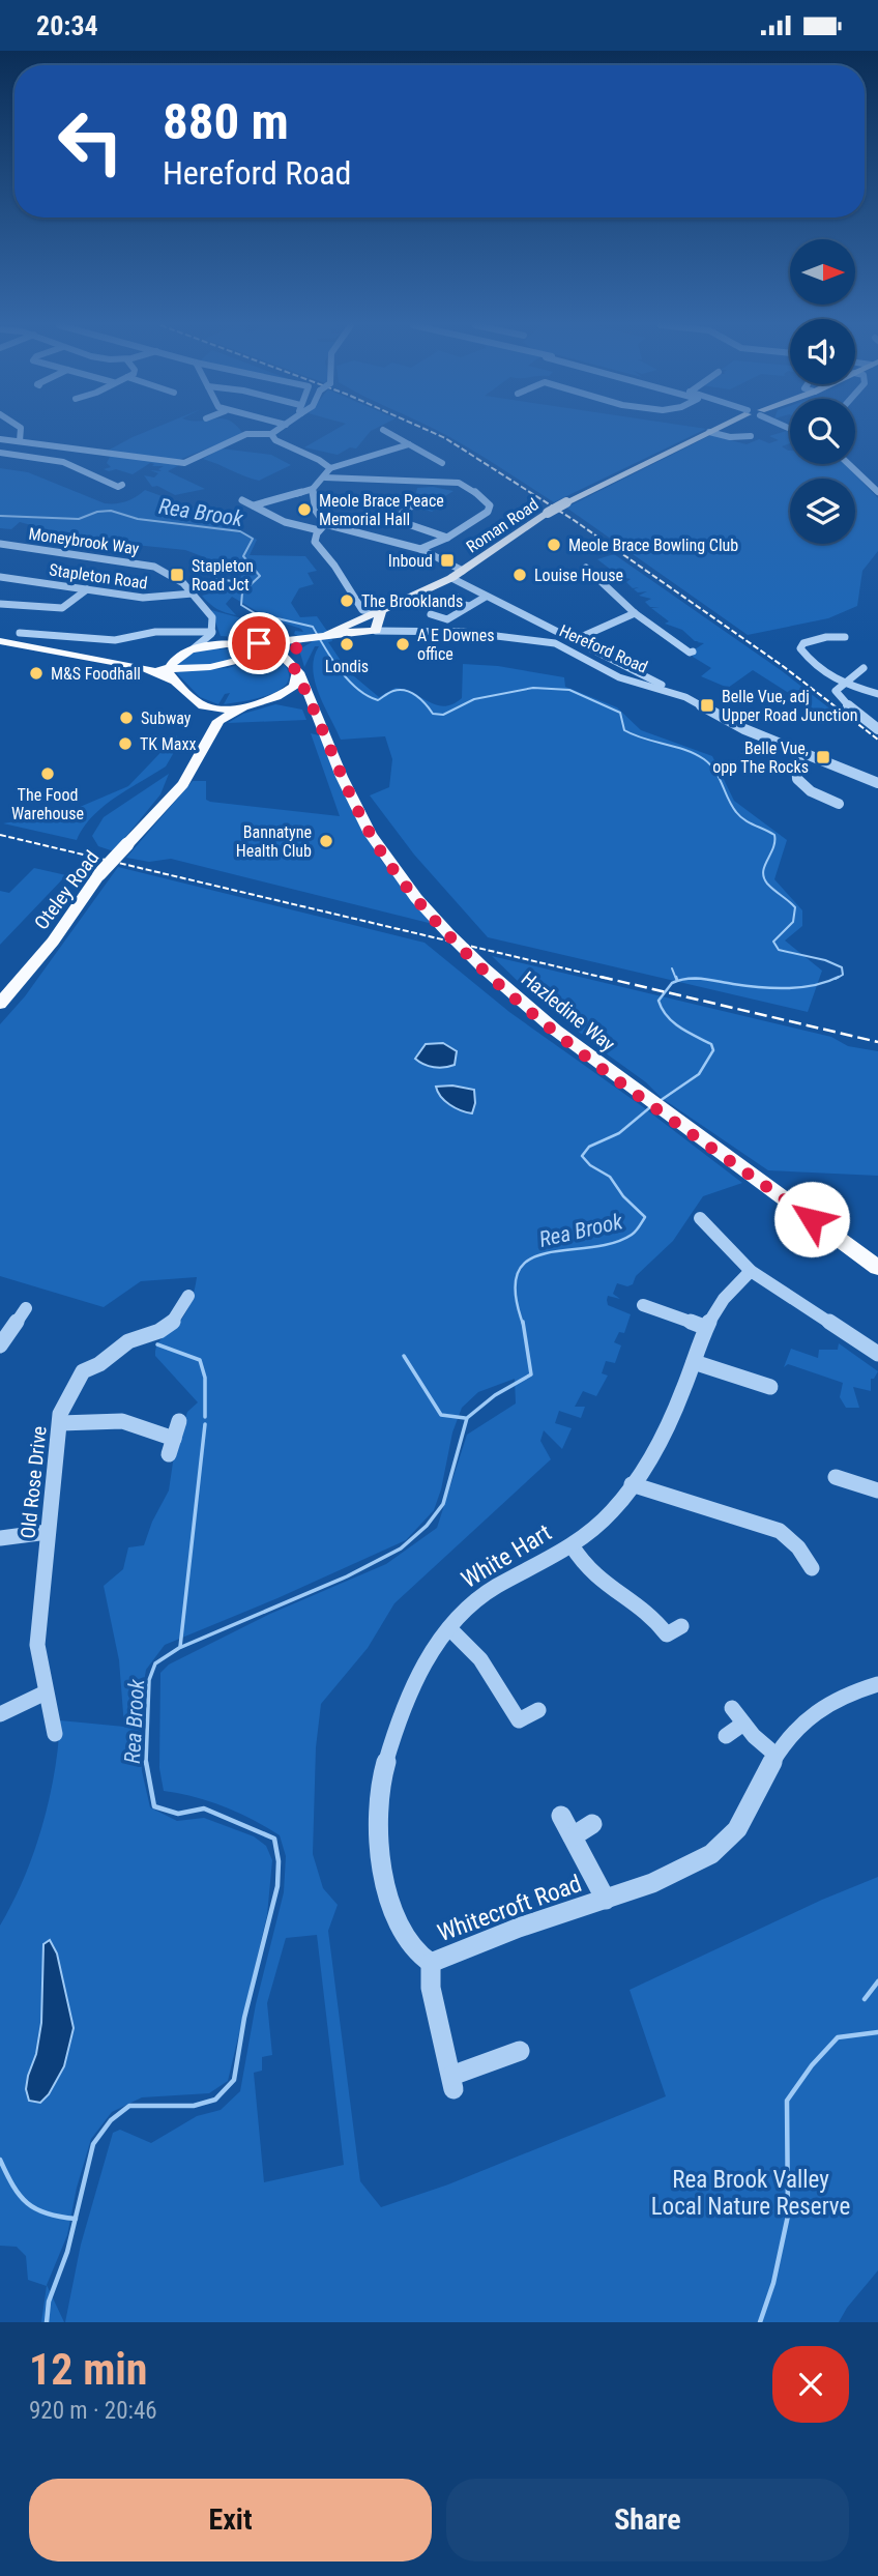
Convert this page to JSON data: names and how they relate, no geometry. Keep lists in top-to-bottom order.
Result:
{
  "streets": {
    "main road": [
      "Roman Road",
      "Hereford Road",
      "Oteley Road",
      "Hazledine Way"
    ],
    "street": [
      "Moneybrook Way",
      "Stapleton Road",
      "Old Rose Drive",
      "White Hart",
      "Whitecroft Road"
    ]
  },
  "crossings": [
    ["Roman Road", "Hereford Road"],
    ["Moneybrook Way", "Stapleton Road"],
    ["White Hart", "Whitecroft Road"]
  ],
  "water": ["Rea Brook"],
  "parks": ["Rea Brook Valley Local Nature Reserve"],
  "places": {
    "other": [
      "Meole Brace Peace Memorial Hall",
      "Meole Brace Bowling Club",
      "Louise House",
      "The Brooklands",
      "Londis",
      "A E Downes office",
      "M&S Foodhall",
      "Subway",
      "TK Maxx",
      "The Food Warehouse",
      "Bannatyne Health Club"
    ],
    "transit": [
      "Inboud",
      "Stapleton Road Jct",
      "Belle Vue, adj Upper Road Junction",
      "Belle Vue, opp The Rocks"
    ]
  },
  "north": "right",
  "page": {
    "status": "20:34",
    "turn": ["880 m", "Hereford Road"],
    "heading": ["12 min", "920 m · 20:46"],
    "buttons": ["Exit", "Share"]
  }
}
